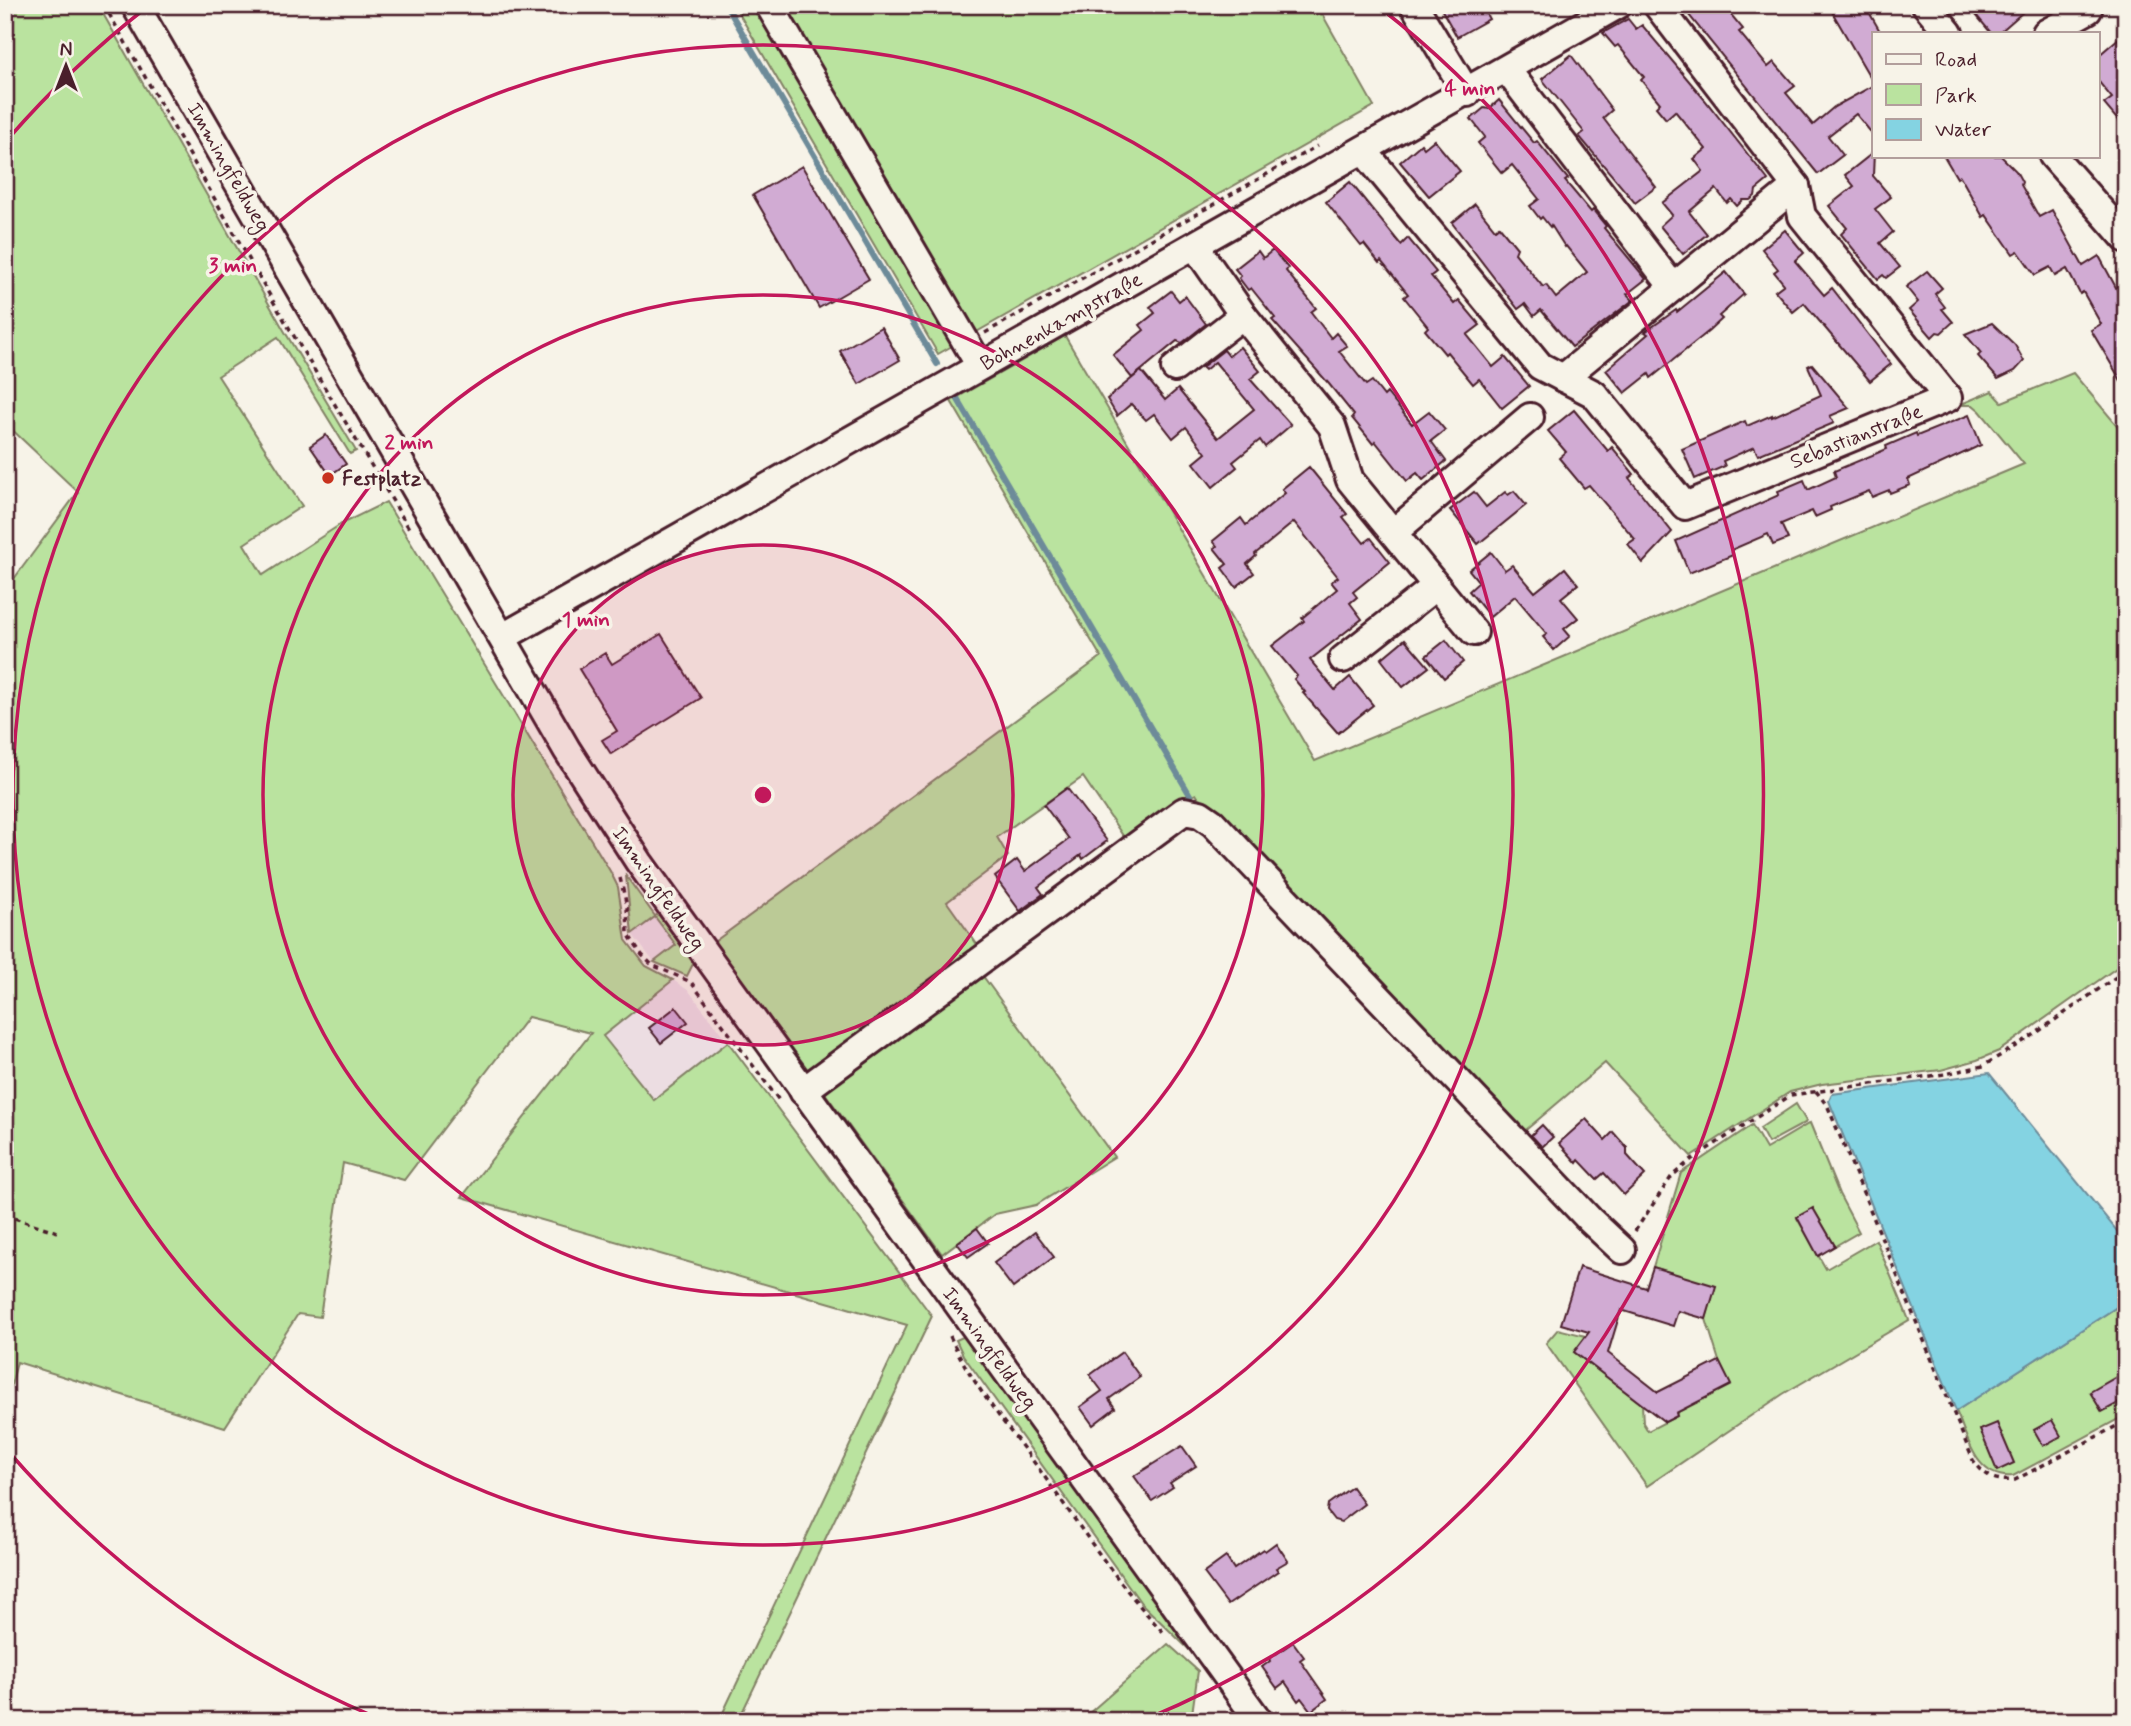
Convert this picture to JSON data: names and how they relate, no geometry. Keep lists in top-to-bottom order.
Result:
{
  "streets": {
    "street": ["Immingfeldweg", "Bohnenkampstraße", "Sebastianstraße"]
  },
  "crossings": [
    ["Immingfeldweg", "Bohnenkampstraße"],
    ["Bohnenkampstraße", "Sebastianstraße"]
  ],
  "places": ["Festplatz"],
  "legend": ["Road", "Park", "Water"],
  "north": "top",
  "rings": [
    "4 min",
    "3 min",
    "2 min",
    "1 min"
  ]
}
